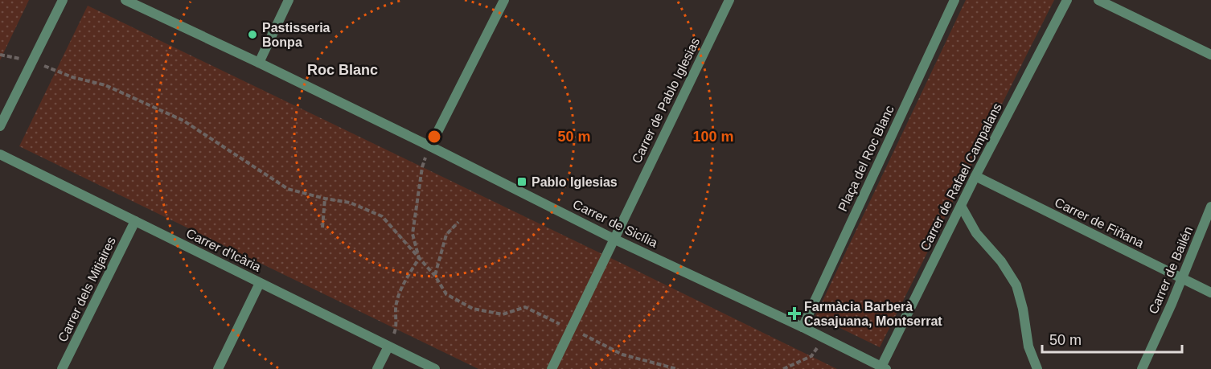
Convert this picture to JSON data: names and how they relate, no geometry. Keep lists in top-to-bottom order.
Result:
{
  "streets": {
    "street": [
      "Carrer de Pablo Iglesias",
      "Plaça del Roc Blanc",
      "Carrer de Rafael Campalans",
      "Carrer de Fiñana",
      "Carrer de Sicília",
      "Carrer d'Icària",
      "Carrer de Bailén",
      "Carrer dels Mitjaires"
    ]
  },
  "crossings": [
    ["Carrer de Pablo Iglesias", "Carrer de Sicília"],
    ["Plaça del Roc Blanc", "Carrer de Sicília"],
    ["Carrer de Rafael Campalans", "Carrer de Fiñana"],
    ["Carrer de Rafael Campalans", "Carrer de Sicília"],
    ["Carrer de Fiñana", "Carrer de Bailén"],
    ["Carrer d'Icària", "Carrer dels Mitjaires"]
  ],
  "districts": ["Roc Blanc"],
  "places": {
    "other": ["Pastisseria Bonpa"],
    "transit": ["Pablo Iglesias"],
    "health": ["Farmàcia Barberà Casajuana, Montserrat"]
  },
  "scale_bar": "50 m",
  "rings": ["50 m", "100 m"]
}
